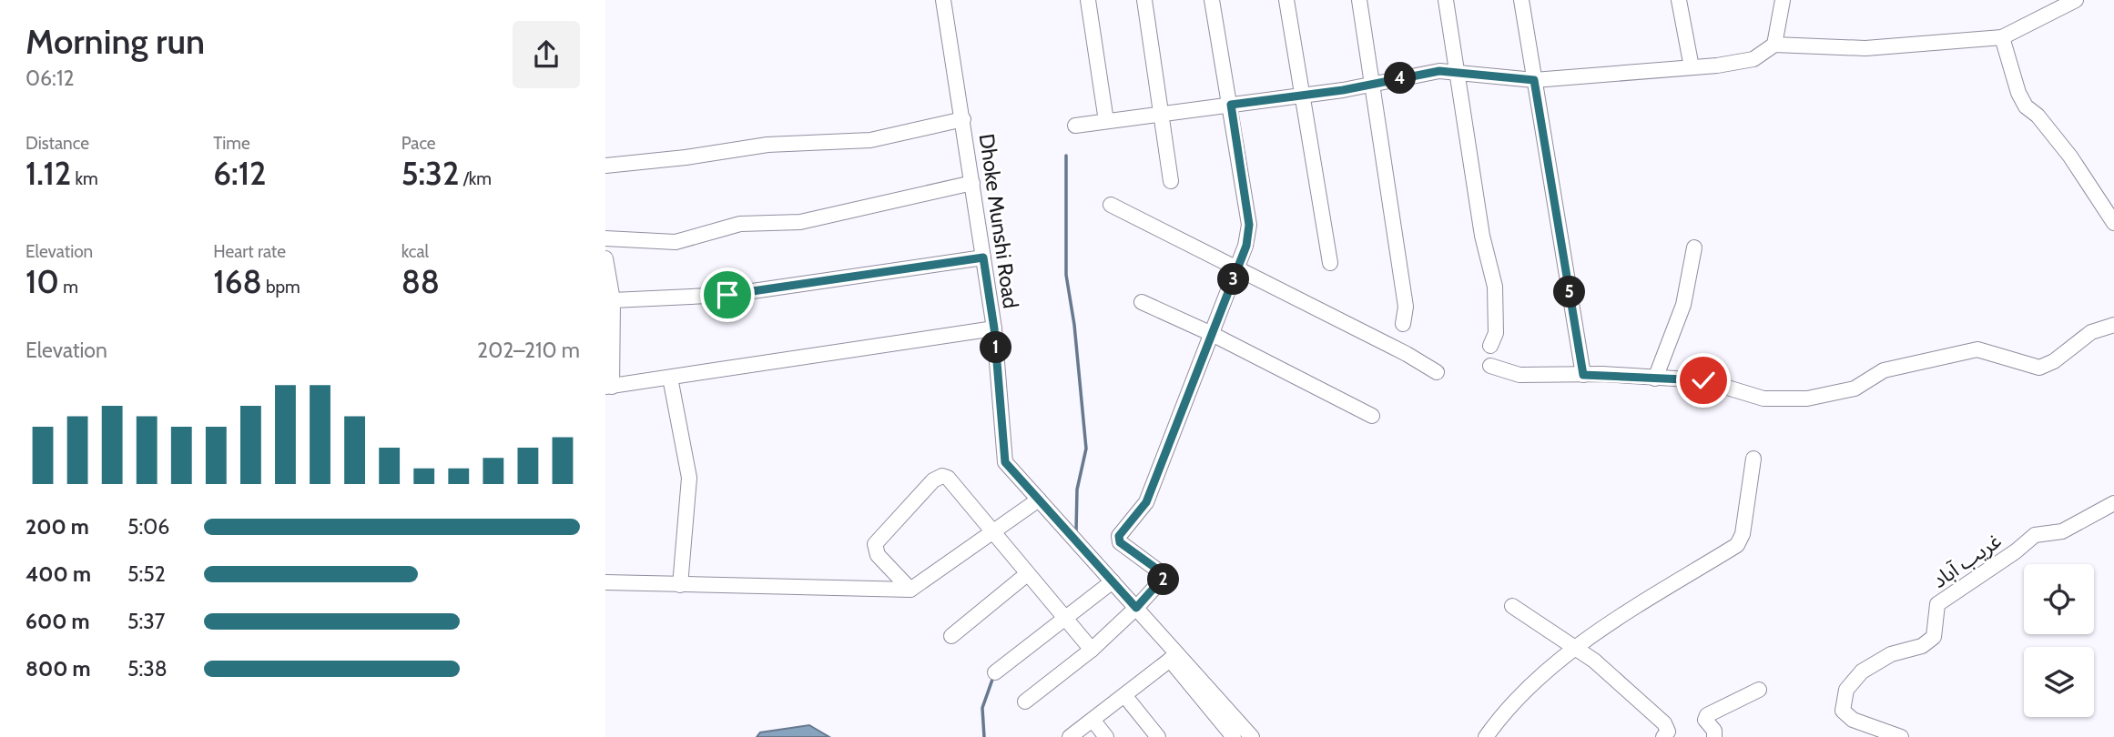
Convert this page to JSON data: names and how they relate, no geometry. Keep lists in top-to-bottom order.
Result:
{
  "streets": {
    "street": ["Dhoke Munshi Road", "غریب آباد"]
  },
  "page": {
    "heading": ["Morning run", "06:12"],
    "pins": [
      "4",
      "3",
      "5",
      "1",
      "2"
    ],
    "stats": [
      ["Distance", "1.12 km"],
      ["Time", "6:12"],
      ["Pace", "5:32 /km"],
      ["Elevation", "10 m"],
      ["Heart rate", "168 bpm"],
      ["kcal", "88"]
    ],
    "chart": ["Elevation", "202–210 m"],
    "list": [
      {
        "name": "200 m",
        "note": "5:06"
      },
      {
        "name": "400 m",
        "note": "5:52"
      },
      {
        "name": "600 m",
        "note": "5:37"
      },
      {
        "name": "800 m",
        "note": "5:38"
      }
    ]
  }
}
